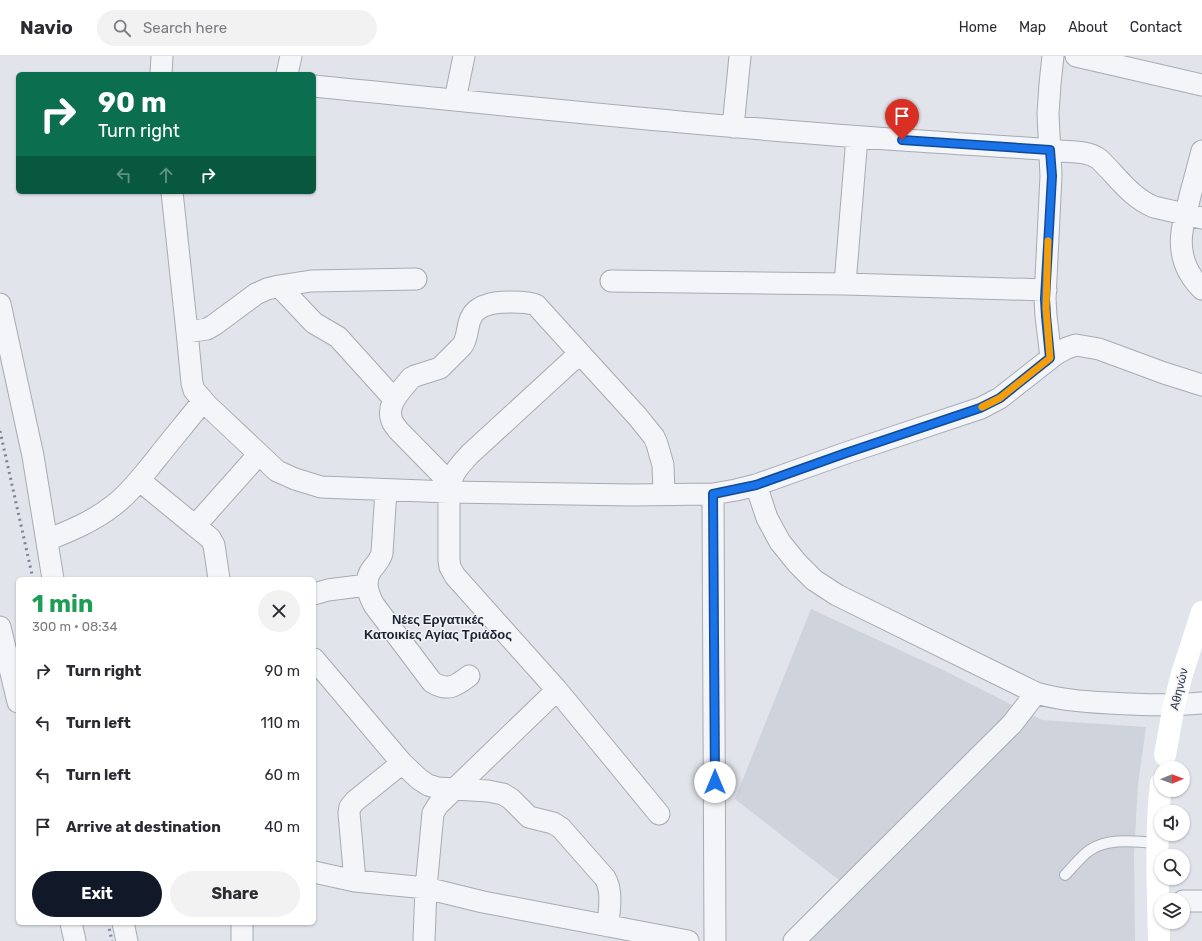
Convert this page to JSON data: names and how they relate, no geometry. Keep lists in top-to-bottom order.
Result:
{
  "streets": {
    "main road": ["Αθηνών"]
  },
  "districts": ["Νέες Εργατικές Κατοικίες Αγίας Τριάδος"],
  "north": "right",
  "page": {
    "header": "Navio",
    "search": "Search here",
    "nav": [
      "Home",
      "Map",
      "About",
      "Contact"
    ],
    "turn": ["90 m", "Turn right"],
    "heading": ["1 min", "300 m · 08:34"],
    "list": [
      {
        "name": "Turn right",
        "value": "90 m"
      },
      {
        "name": "Turn left",
        "value": "110 m"
      },
      {
        "name": "Turn left",
        "value": "60 m"
      },
      {
        "name": "Arrive at destination",
        "value": "40 m"
      }
    ],
    "buttons": ["Exit", "Share"]
  }
}
